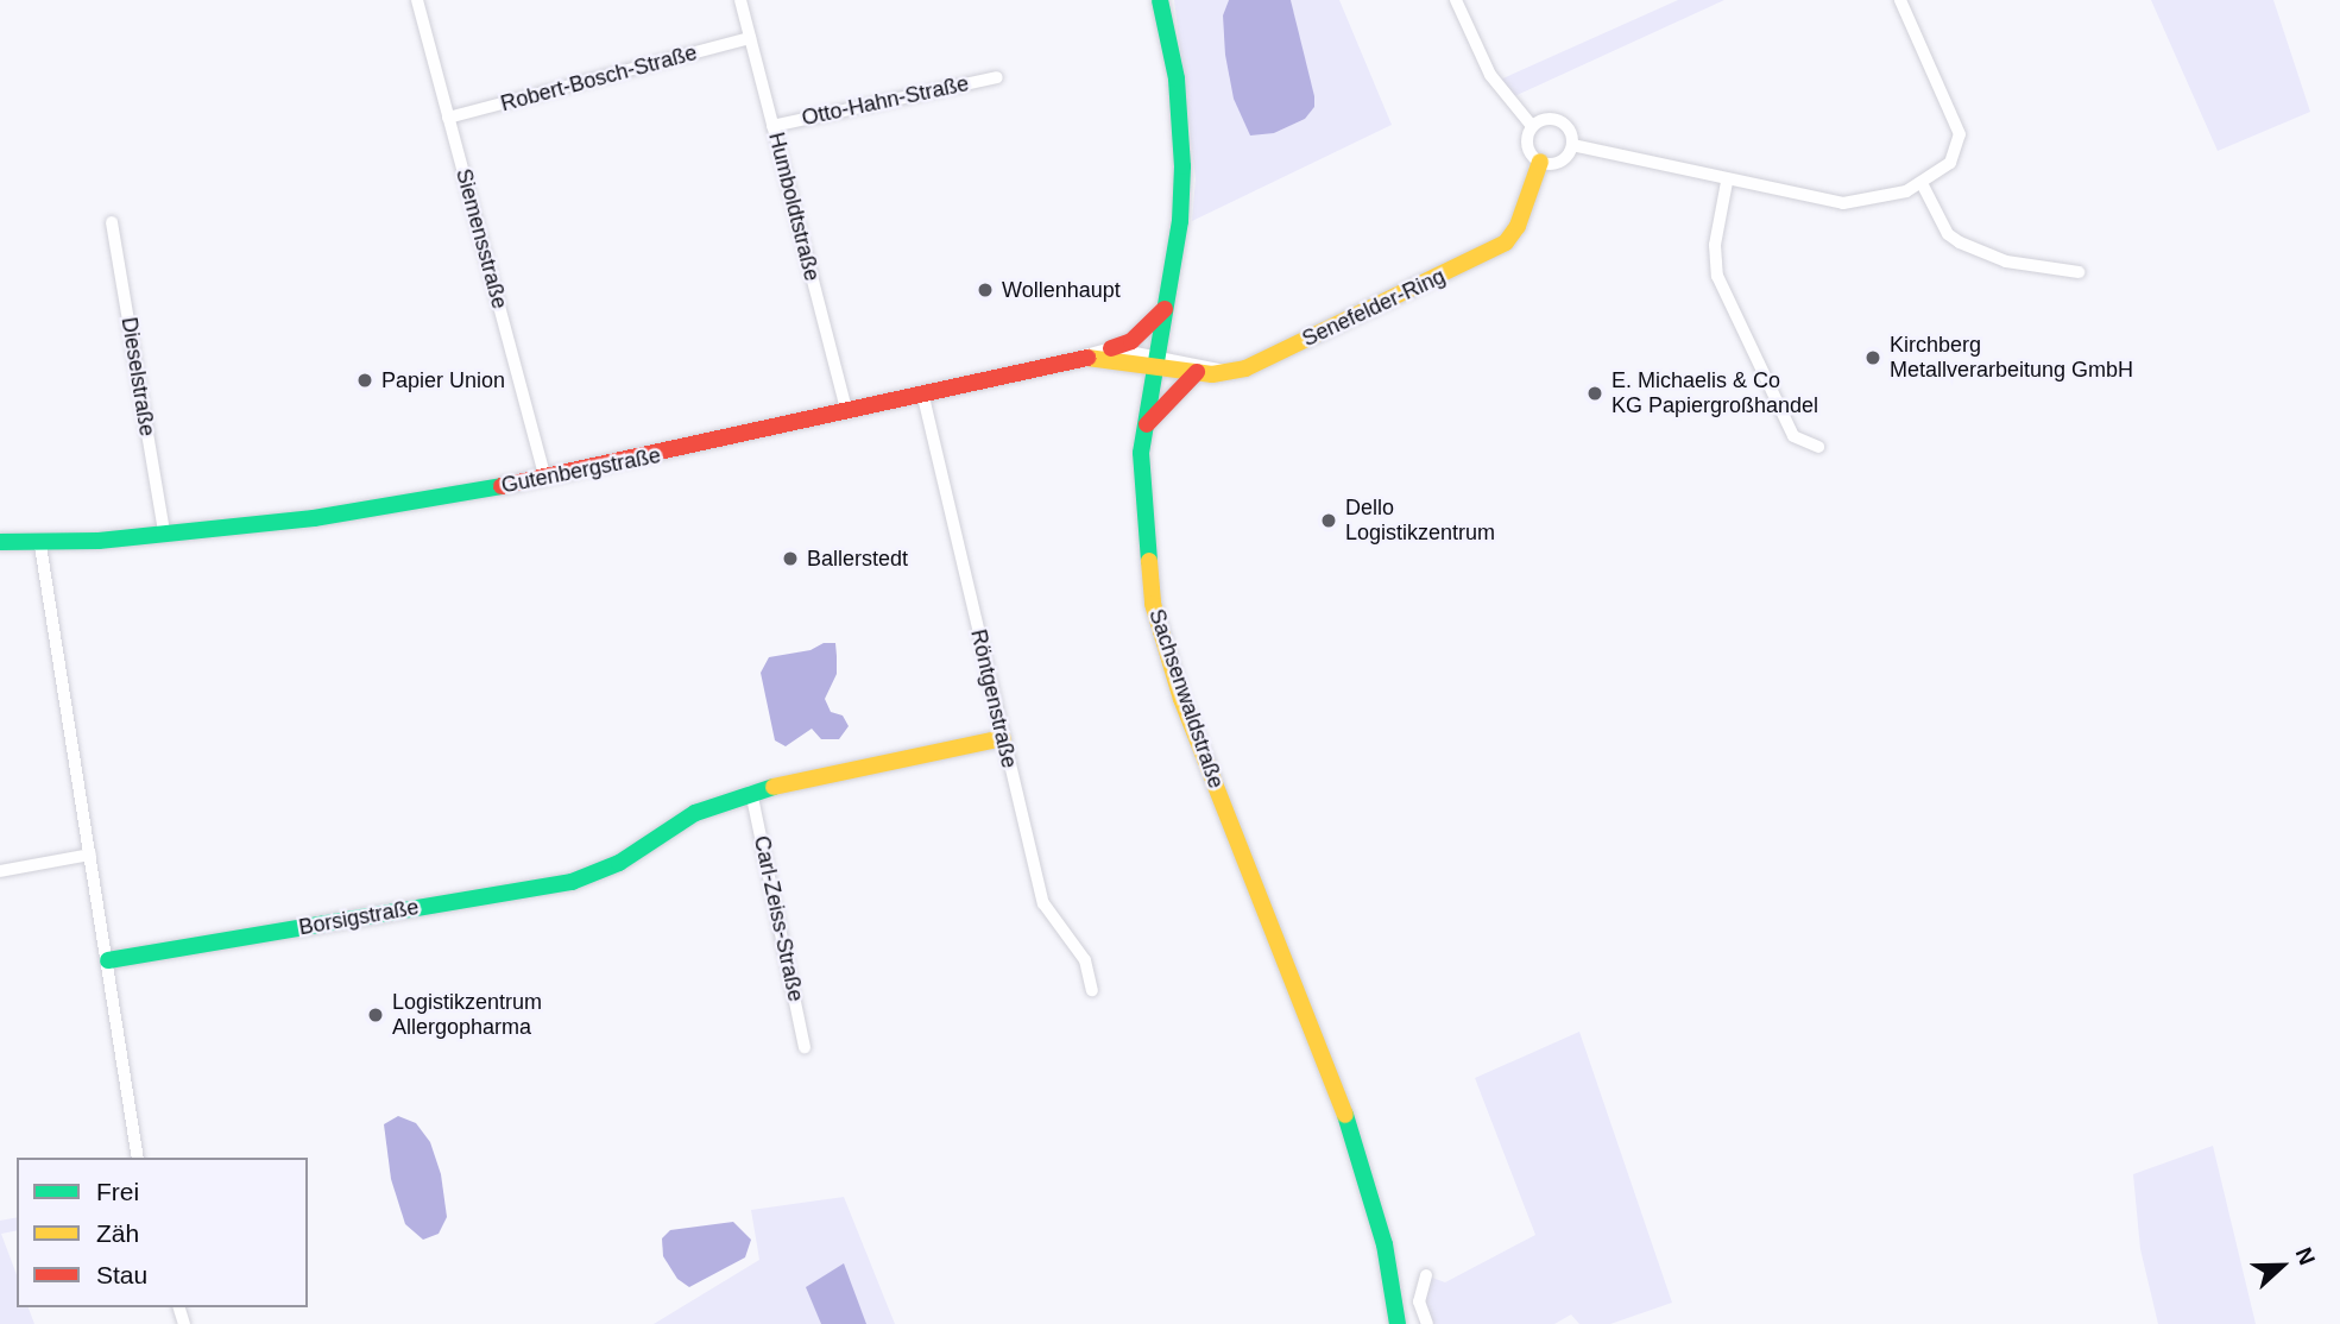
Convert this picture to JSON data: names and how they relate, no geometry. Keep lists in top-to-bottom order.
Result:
{
  "streets": {
    "street": [
      "Robert-Bosch-Straße",
      "Otto-Hahn-Straße",
      "Humboldtstraße",
      "Siemensstraße",
      "Senefelder-Ring",
      "Dieselstraße",
      "Gutenbergstraße",
      "Röntgenstraße",
      "Sachsenwaldstraße",
      "Borsigstraße",
      "Carl-Zeiss-Straße"
    ]
  },
  "crossings": [
    ["Robert-Bosch-Straße", "Humboldtstraße"],
    ["Robert-Bosch-Straße", "Siemensstraße"],
    ["Otto-Hahn-Straße", "Humboldtstraße"],
    ["Humboldtstraße", "Gutenbergstraße"],
    ["Siemensstraße", "Gutenbergstraße"],
    ["Senefelder-Ring", "Gutenbergstraße"],
    ["Senefelder-Ring", "Sachsenwaldstraße"],
    ["Dieselstraße", "Gutenbergstraße"],
    ["Gutenbergstraße", "Röntgenstraße"],
    ["Gutenbergstraße", "Sachsenwaldstraße"],
    ["Röntgenstraße", "Borsigstraße"],
    ["Borsigstraße", "Carl-Zeiss-Straße"]
  ],
  "places": [
    "Wollenhaupt",
    "Kirchberg Metallverarbeitung GmbH",
    "Papier Union",
    "E. Michaelis & Co KG Papiergroßhandel",
    "Dello Logistikzentrum",
    "Ballerstedt",
    "Logistikzentrum Allergopharma"
  ],
  "legend": ["Frei", "Zäh", "Stau"],
  "north": "right"
}
